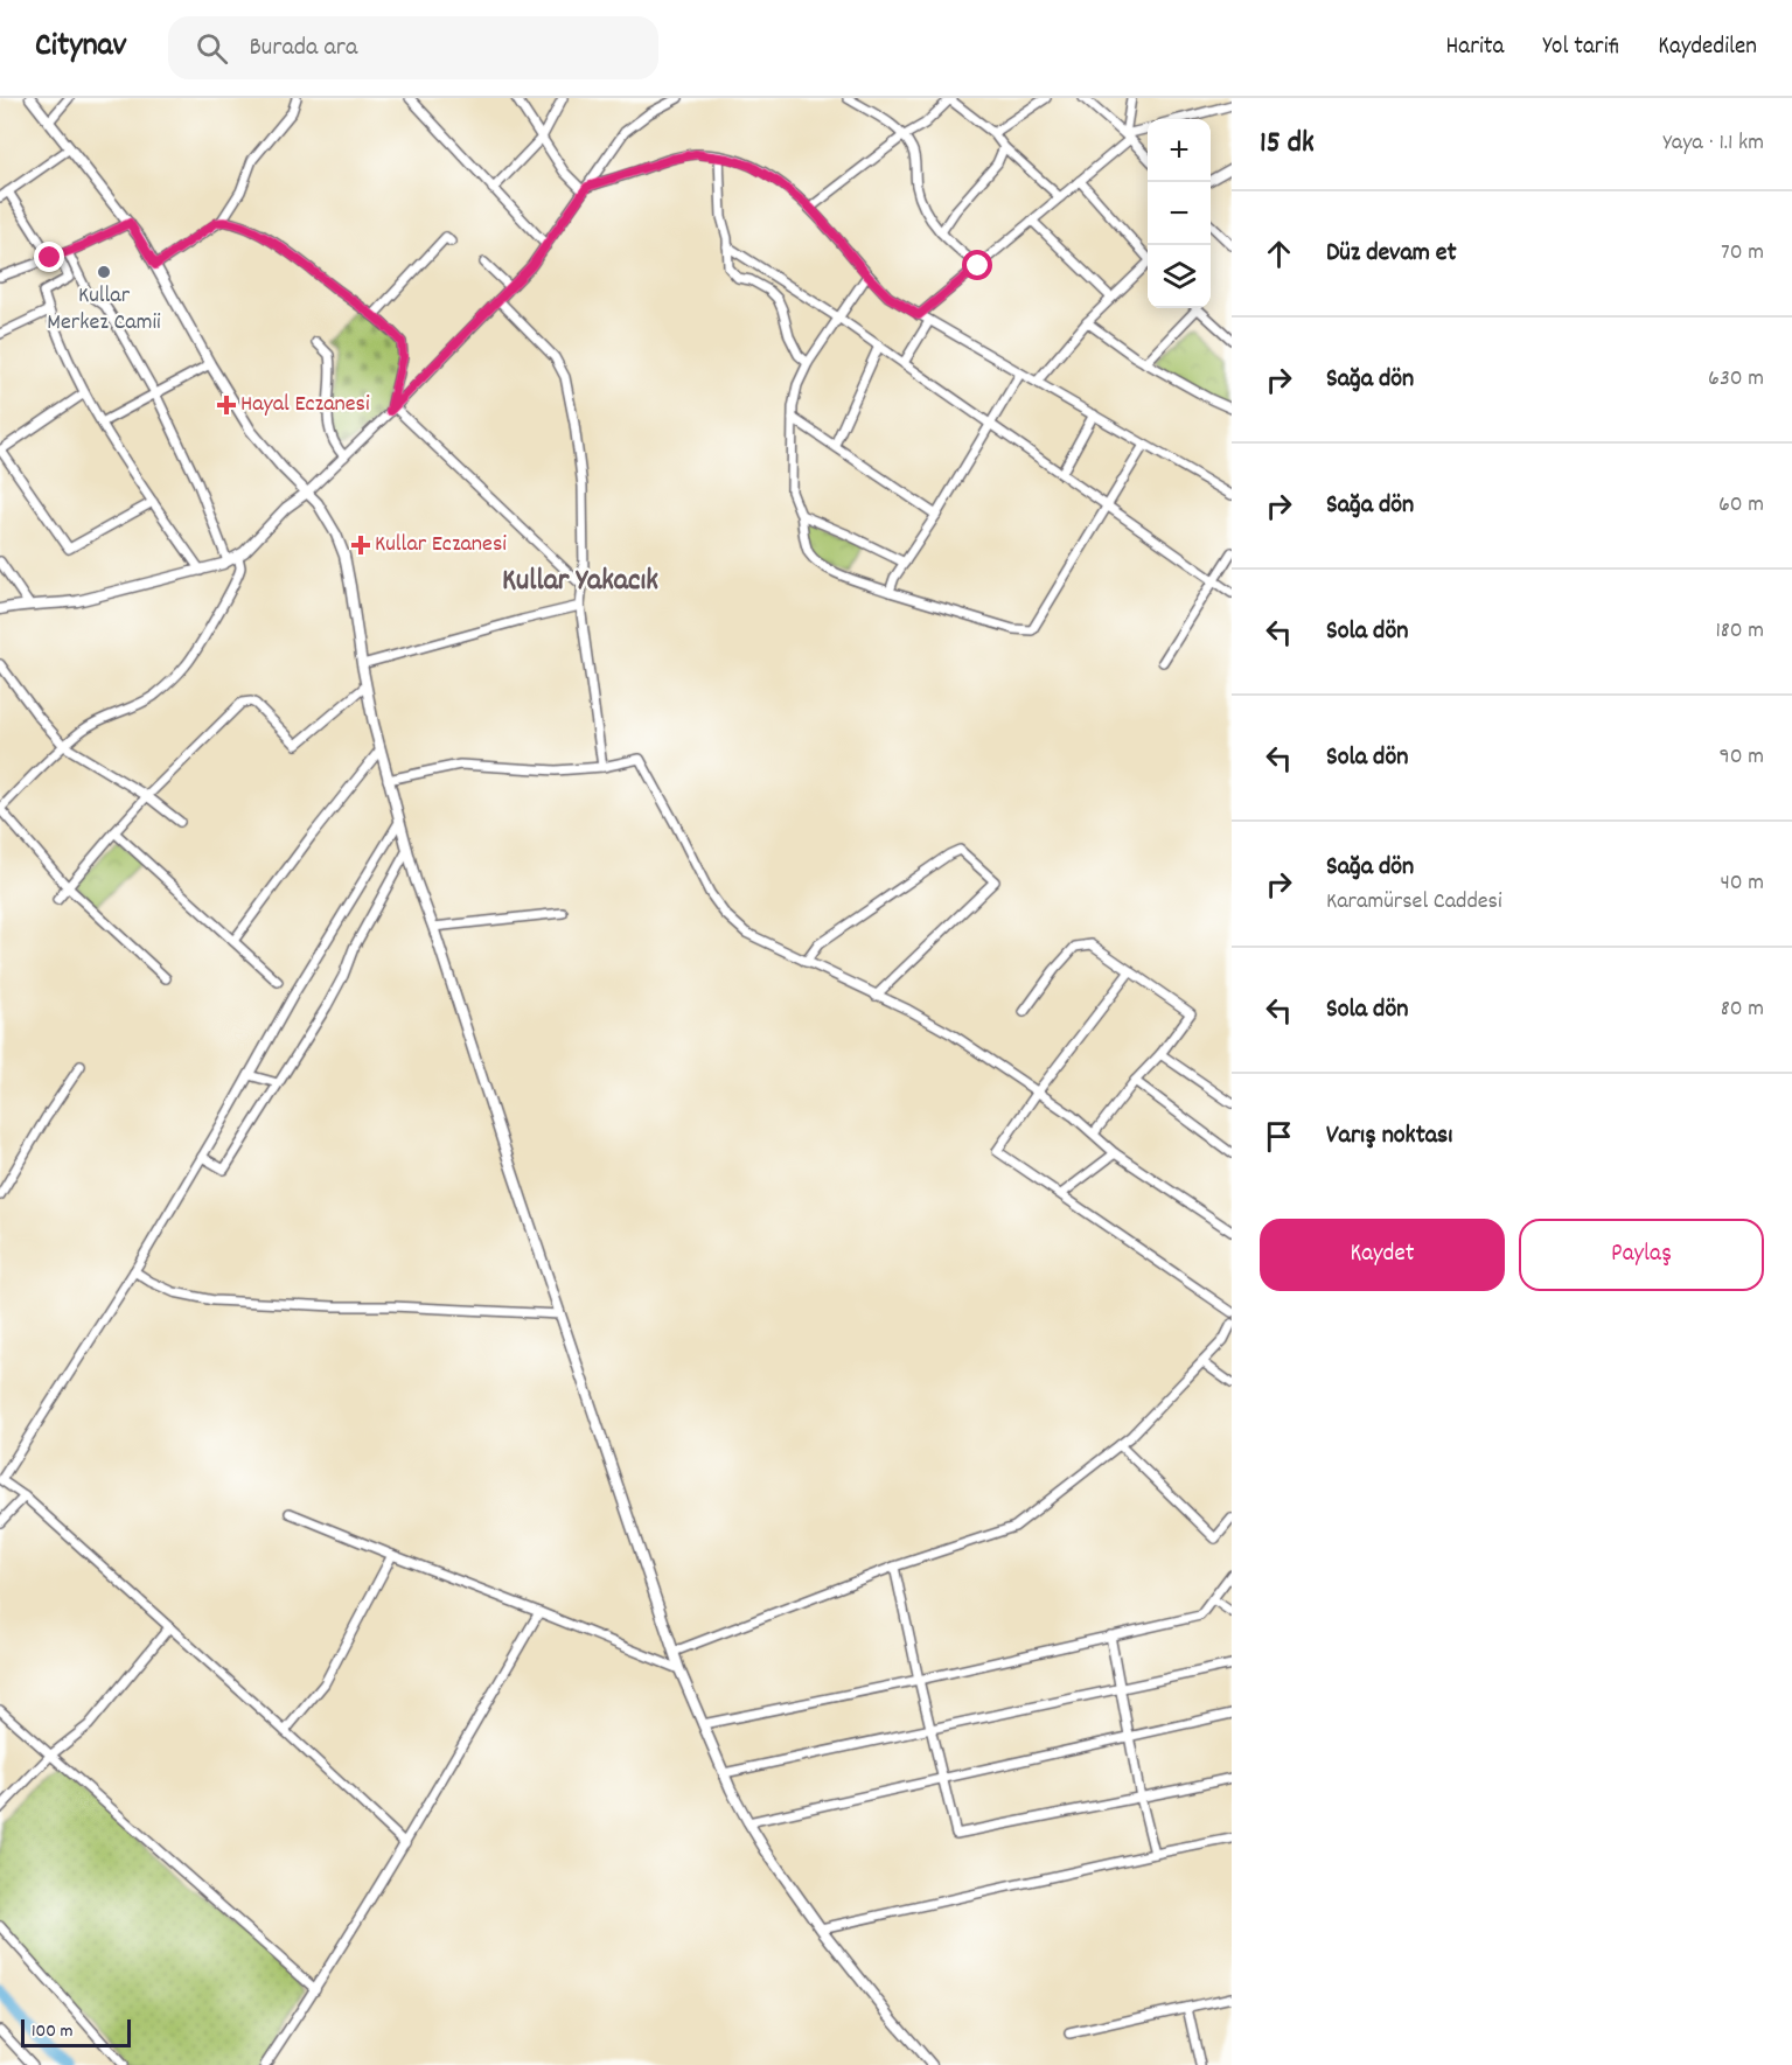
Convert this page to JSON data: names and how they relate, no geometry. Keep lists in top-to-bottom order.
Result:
{
  "districts": ["Kullar Yakacık"],
  "places": {
    "other": ["Kullar Merkez Camii"],
    "health": ["Hayal Eczanesi", "Kullar Eczanesi"]
  },
  "scale_bar": "100 m",
  "page": {
    "header": "Citynav",
    "search": "Burada ara",
    "nav": ["Harita", "Yol tarifi", "Kaydedilen"],
    "heading": ["15 dk", "Yaya · 1.1 km"],
    "map_buttons": ["+", "−"],
    "list": [
      ["Düz devam et", "70 m"],
      ["Sağa dön", "630 m"],
      ["Sağa dön", "60 m"],
      ["Sola dön", "180 m"],
      ["Sola dön", "90 m"],
      ["Sağa dön", "Karamürsel Caddesi", "40 m"],
      ["Sola dön", "80 m"],
      "Varış noktası"
    ],
    "buttons": ["Kaydet", "Paylaş"],
    "scale": "100 m"
  }
}
